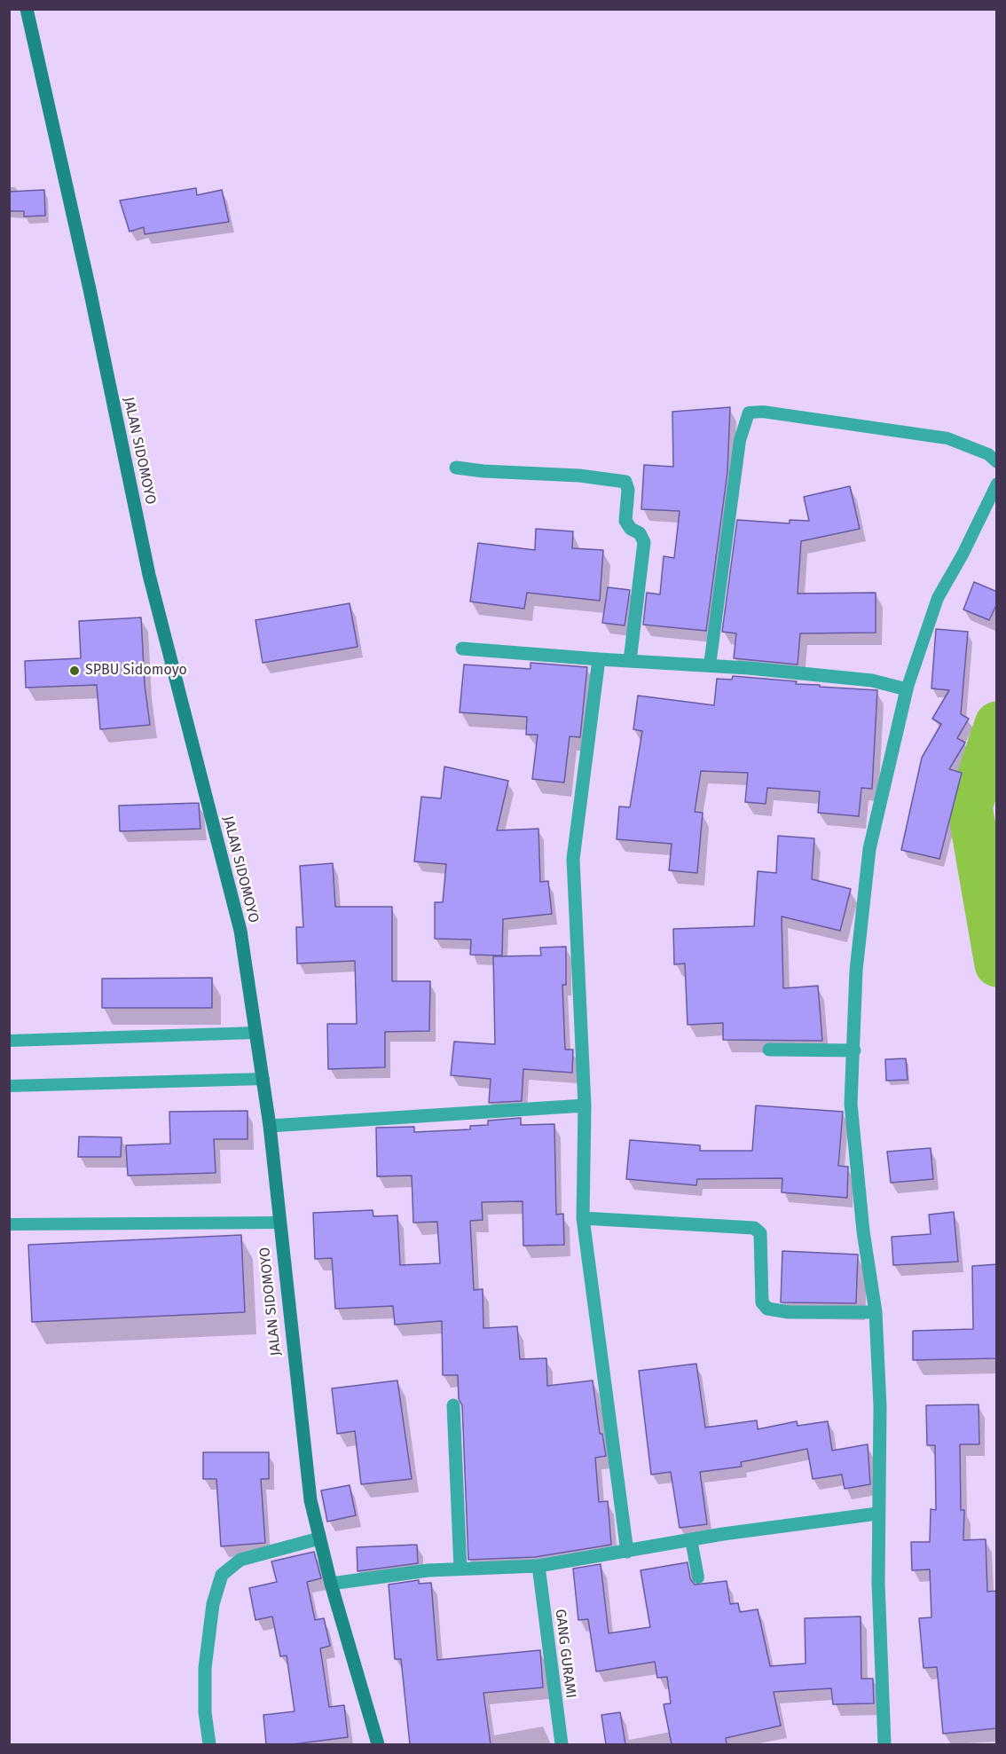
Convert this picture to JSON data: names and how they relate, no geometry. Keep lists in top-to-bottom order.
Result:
{
  "streets": {
    "main road": ["JALAN SIDOMOYO"],
    "street": ["GANG GURAMI"]
  },
  "places": ["SPBU Sidomoyo"]
}
